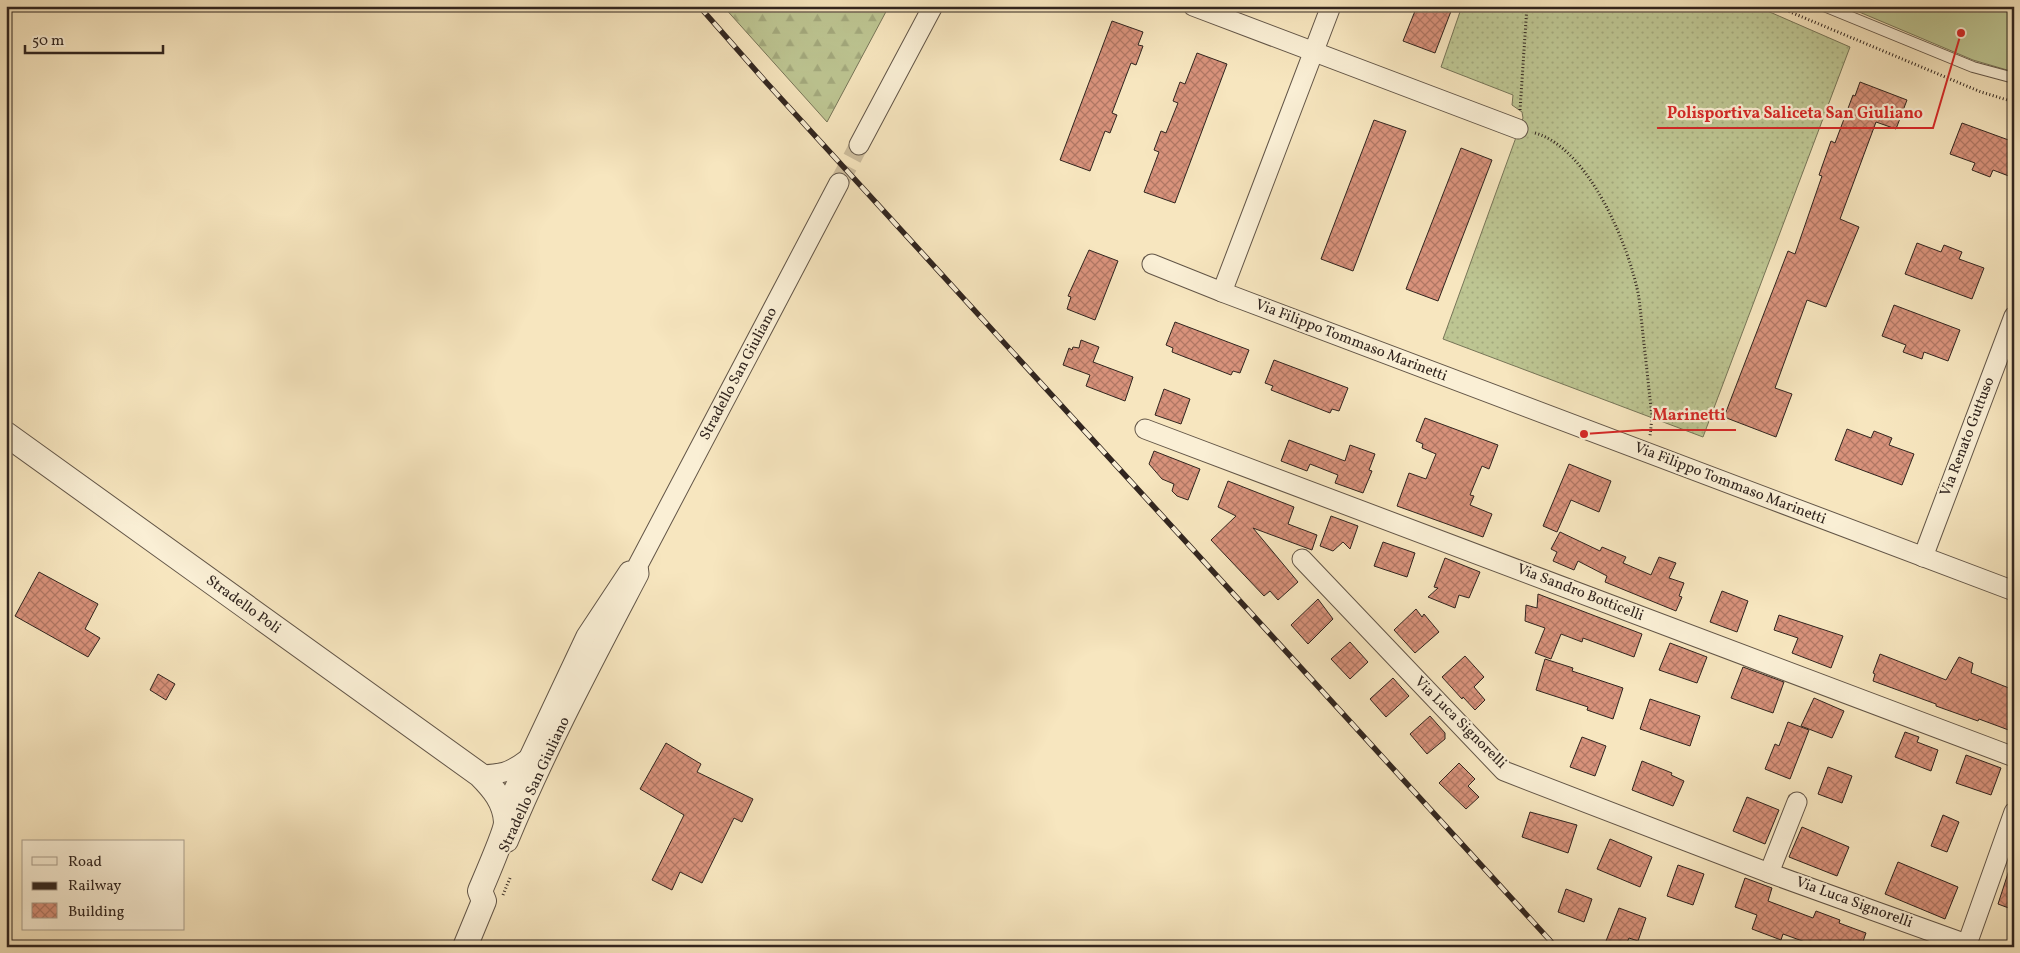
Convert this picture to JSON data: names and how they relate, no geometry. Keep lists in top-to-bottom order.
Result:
{
  "streets": {
    "street": [
      "Via Filippo Tommaso Marinetti",
      "Stradello San Giuliano",
      "Via Renato Guttuso",
      "Via Sandro Botticelli",
      "Stradello Poli",
      "Via Luca Signorelli"
    ]
  },
  "crossings": [
    ["Via Filippo Tommaso Marinetti", "Via Renato Guttuso"],
    ["Stradello San Giuliano", "Stradello Poli"]
  ],
  "places": ["Polisportiva Saliceta San Giuliano", "Marinetti"],
  "legend": ["Road", "Railway", "Building"],
  "scale_bar": "50 m"
}
